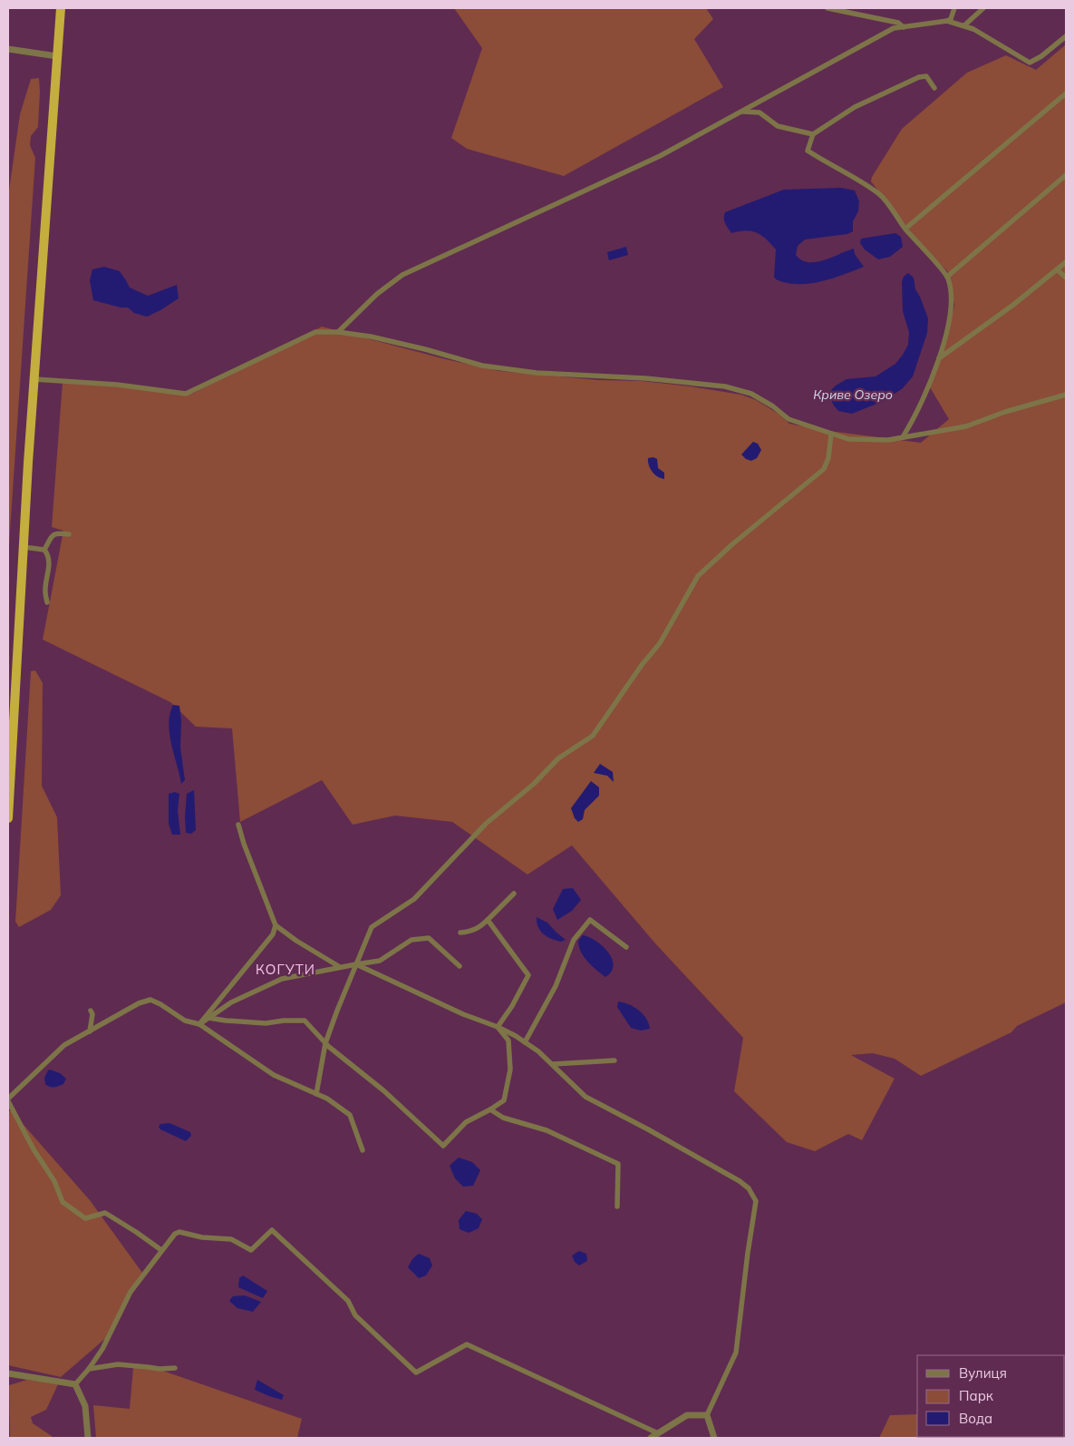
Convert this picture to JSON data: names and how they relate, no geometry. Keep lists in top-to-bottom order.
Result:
{
  "districts": ["КОГУТИ"],
  "water": ["Криве Озеро"],
  "legend": ["Вулиця", "Парк", "Вода"]
}
